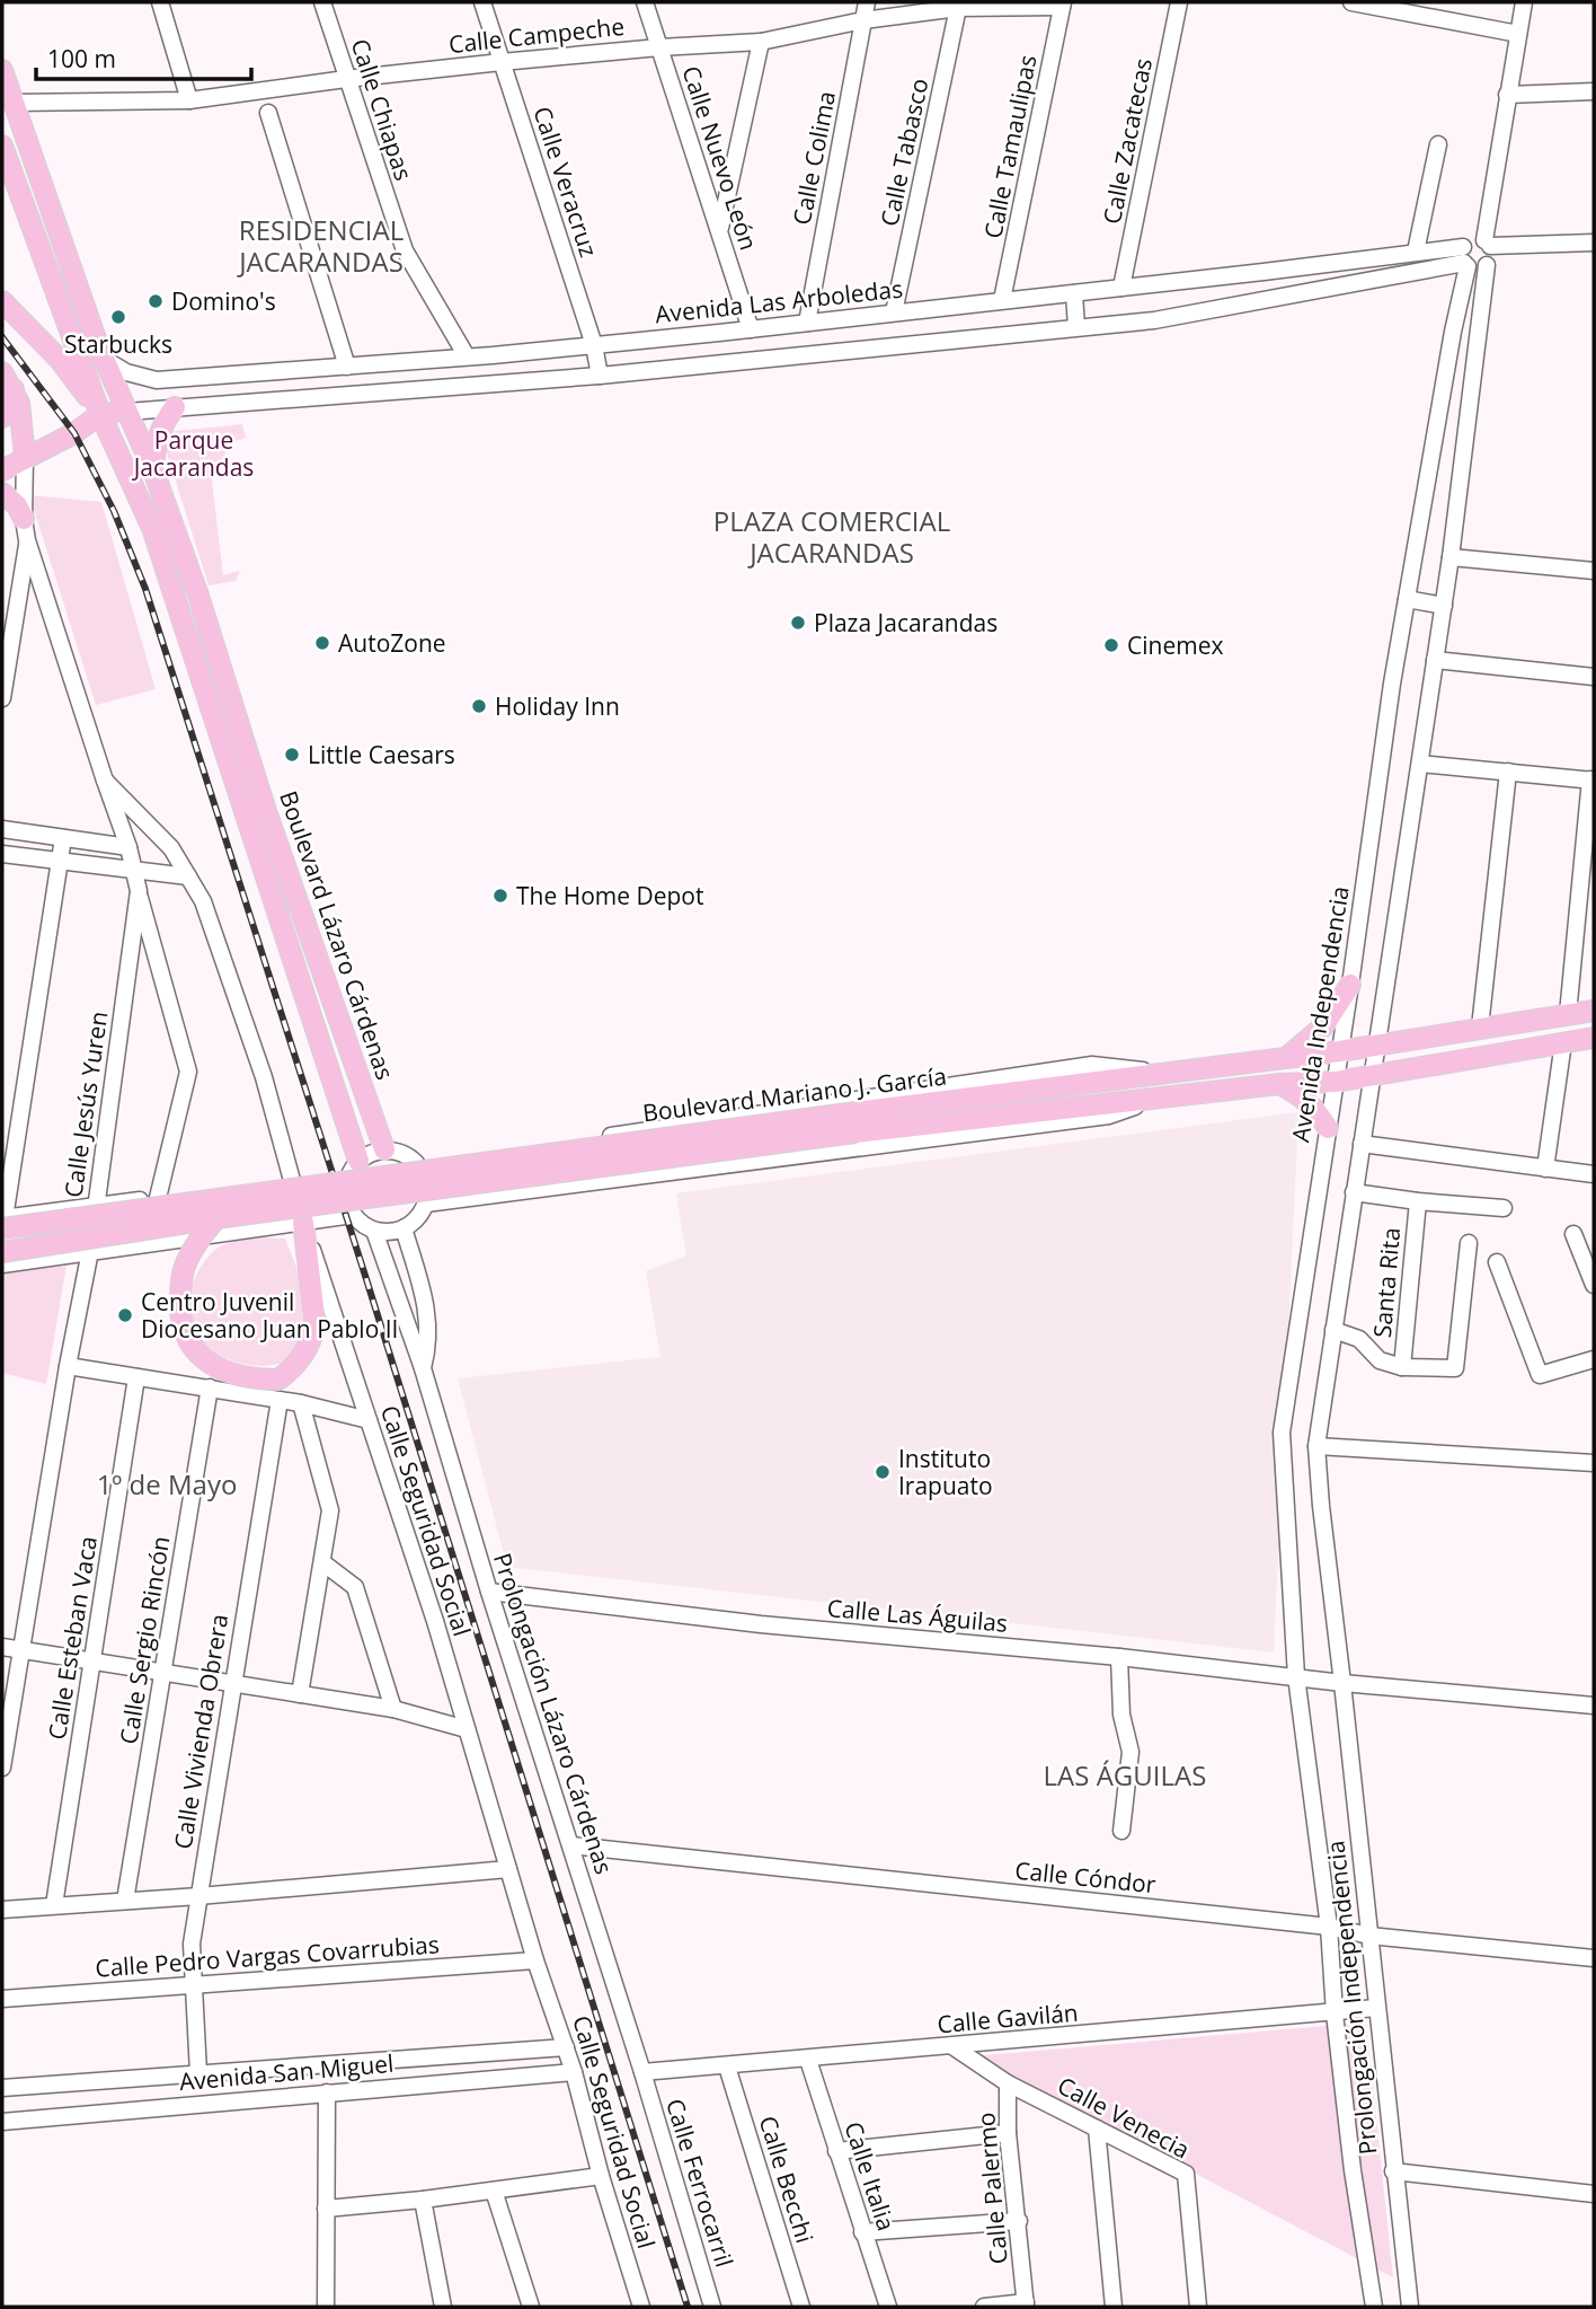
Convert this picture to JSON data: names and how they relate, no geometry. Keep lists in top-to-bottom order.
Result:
{
  "streets": {
    "main road": ["Boulevard Lázaro Cárdenas", "Boulevard Mariano J. García"],
    "street": [
      "Calle Campeche",
      "Calle Chiapas",
      "Calle Zacatecas",
      "Calle Tamaulipas",
      "Calle Tabasco",
      "Calle Nuevo León",
      "Calle Colima",
      "Calle Veracruz",
      "Avenida Las Arboledas",
      "Avenida Independencia",
      "Calle Jesús Yuren",
      "Santa Rita",
      "Calle Seguridad Social",
      "Calle Las Águilas",
      "Calle Esteban Vaca",
      "Calle Sergio Rincón",
      "Prolongación Lázaro Cárdenas",
      "Calle Vivienda Obrera",
      "Calle Cóndor",
      "Calle Pedro Vargas Covarrubias",
      "Prolongación Independencia",
      "Calle Gavilán",
      "Avenida San Miguel",
      "Calle Venecia",
      "Calle Italia",
      "Calle Becchi",
      "Calle Ferrocarril",
      "Calle Palermo"
    ]
  },
  "crossings": [
    ["Calle Campeche", "Calle Chiapas"],
    ["Calle Campeche", "Calle Tamaulipas"],
    ["Calle Campeche", "Calle Tabasco"],
    ["Calle Campeche", "Calle Nuevo León"],
    ["Calle Campeche", "Calle Colima"],
    ["Calle Campeche", "Calle Veracruz"],
    ["Calle Campeche", "Boulevard Lázaro Cárdenas"],
    ["Calle Chiapas", "Avenida Las Arboledas"],
    ["Calle Zacatecas", "Avenida Las Arboledas"],
    ["Calle Tamaulipas", "Avenida Las Arboledas"],
    ["Calle Tabasco", "Avenida Las Arboledas"],
    ["Calle Nuevo León", "Avenida Las Arboledas"],
    ["Calle Colima", "Avenida Las Arboledas"],
    ["Calle Veracruz", "Avenida Las Arboledas"],
    ["Avenida Las Arboledas", "Boulevard Lázaro Cárdenas"],
    ["Avenida Las Arboledas", "Avenida Independencia"],
    ["Avenida Independencia", "Boulevard Mariano J. García"],
    ["Avenida Independencia", "Calle Las Águilas"],
    ["Avenida Independencia", "Prolongación Independencia"],
    ["Calle Jesús Yuren", "Calle Seguridad Social"],
    ["Calle Seguridad Social", "Calle Pedro Vargas Covarrubias"],
    ["Calle Seguridad Social", "Avenida San Miguel"],
    ["Calle Las Águilas", "Prolongación Lázaro Cárdenas"],
    ["Calle Las Águilas", "Prolongación Independencia"],
    ["Prolongación Lázaro Cárdenas", "Calle Cóndor"],
    ["Prolongación Lázaro Cárdenas", "Calle Gavilán"],
    ["Prolongación Lázaro Cárdenas", "Calle Ferrocarril"],
    ["Calle Vivienda Obrera", "Calle Pedro Vargas Covarrubias"],
    ["Calle Vivienda Obrera", "Avenida San Miguel"],
    ["Calle Cóndor", "Prolongación Independencia"],
    ["Prolongación Independencia", "Calle Gavilán"],
    ["Calle Gavilán", "Calle Italia"],
    ["Calle Gavilán", "Calle Becchi"],
    ["Calle Gavilán", "Calle Ferrocarril"],
    ["Calle Gavilán", "Calle Palermo"],
    ["Calle Venecia", "Calle Palermo"]
  ],
  "districts": [
    "RESIDENCIAL JACARANDAS",
    "PLAZA COMERCIAL JACARANDAS",
    "1º de Mayo",
    "LAS ÁGUILAS"
  ],
  "parks": ["Parque Jacarandas"],
  "places": [
    "Domino's",
    "Starbucks",
    "Plaza Jacarandas",
    "AutoZone",
    "Cinemex",
    "Holiday Inn",
    "Little Caesars",
    "The Home Depot",
    "Centro Juvenil Diocesano Juan Pablo II",
    "Instituto Irapuato"
  ],
  "scale_bar": "100 m"
}
